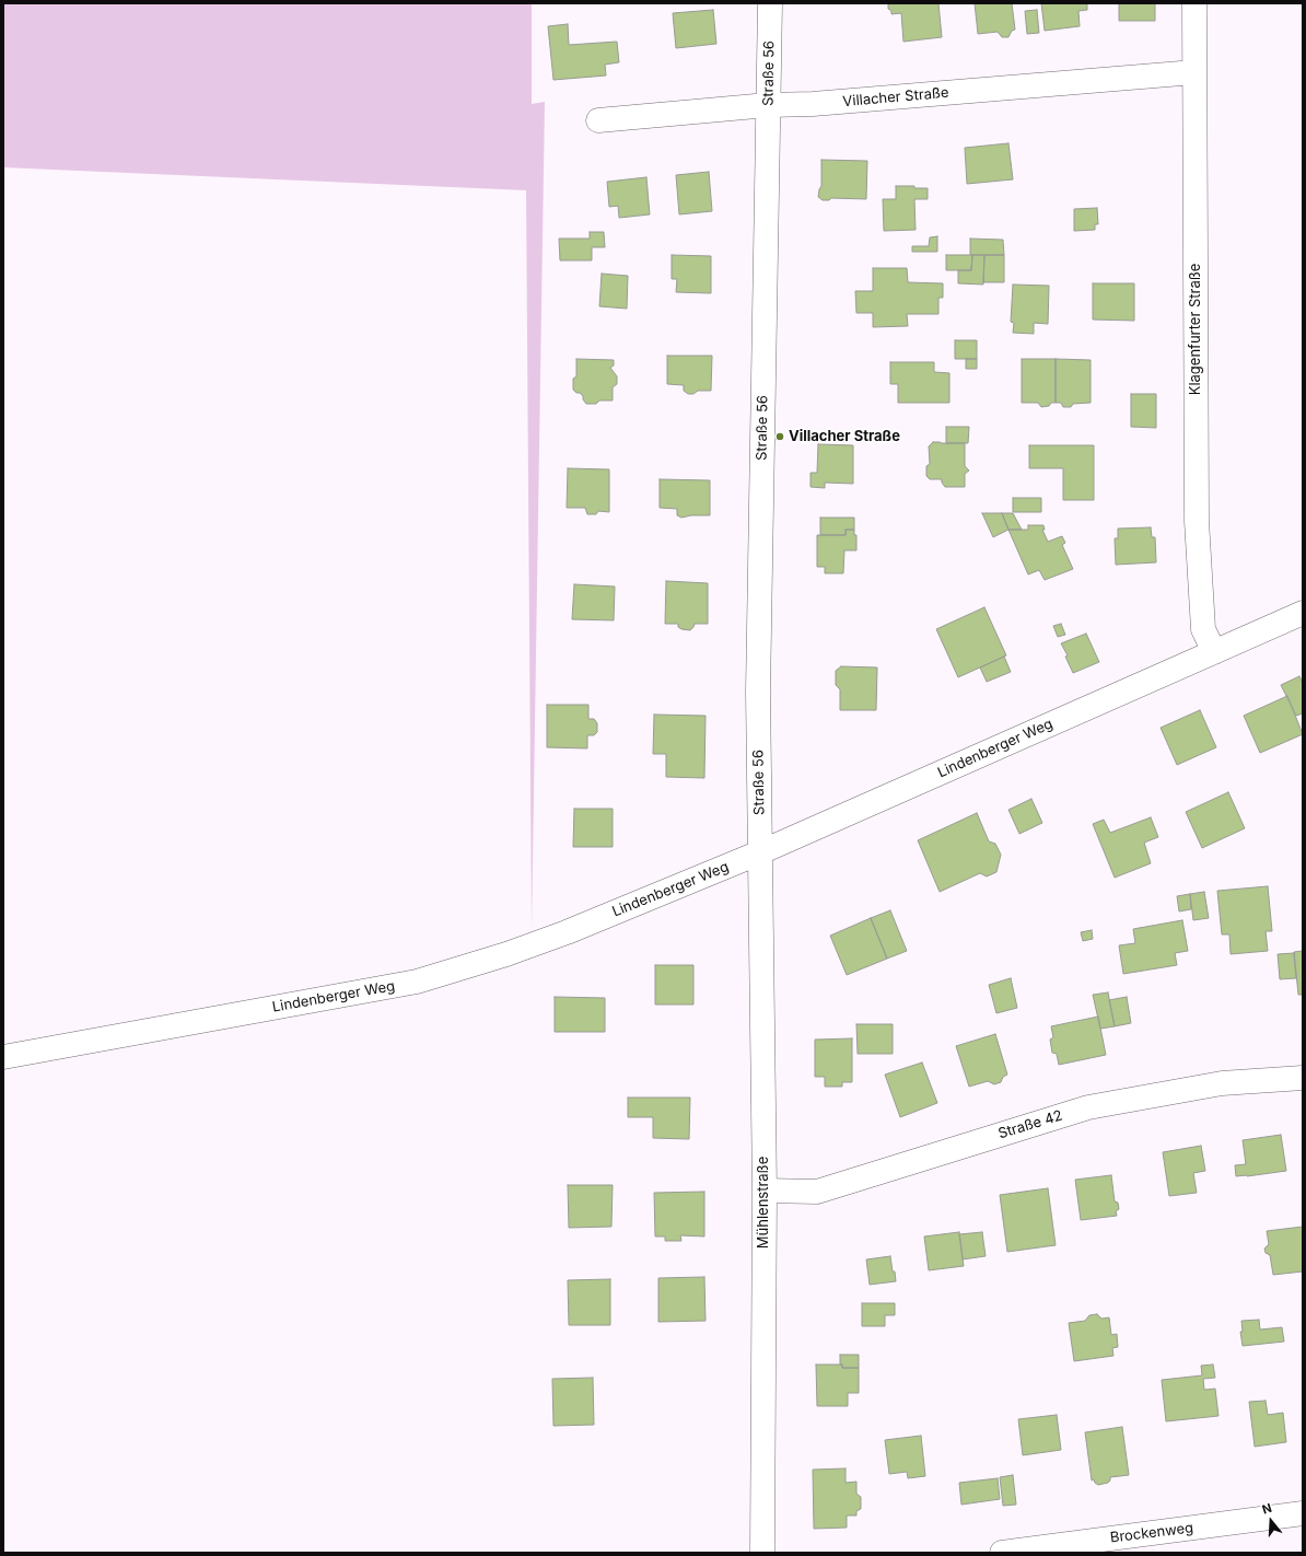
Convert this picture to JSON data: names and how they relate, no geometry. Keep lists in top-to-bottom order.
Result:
{
  "streets": {
    "street": [
      "Straße 56",
      "Villacher Straße",
      "Klagenfurter Straße",
      "Lindenberger Weg",
      "Straße 42",
      "Mühlenstraße",
      "Brockenweg"
    ]
  },
  "crossings": [
    ["Straße 56", "Villacher Straße"],
    ["Straße 56", "Lindenberger Weg"],
    ["Straße 56", "Mühlenstraße"],
    ["Villacher Straße", "Klagenfurter Straße"],
    ["Klagenfurter Straße", "Lindenberger Weg"],
    ["Lindenberger Weg", "Mühlenstraße"],
    ["Straße 42", "Mühlenstraße"]
  ],
  "places": ["Villacher Straße"],
  "north": "top"
}
